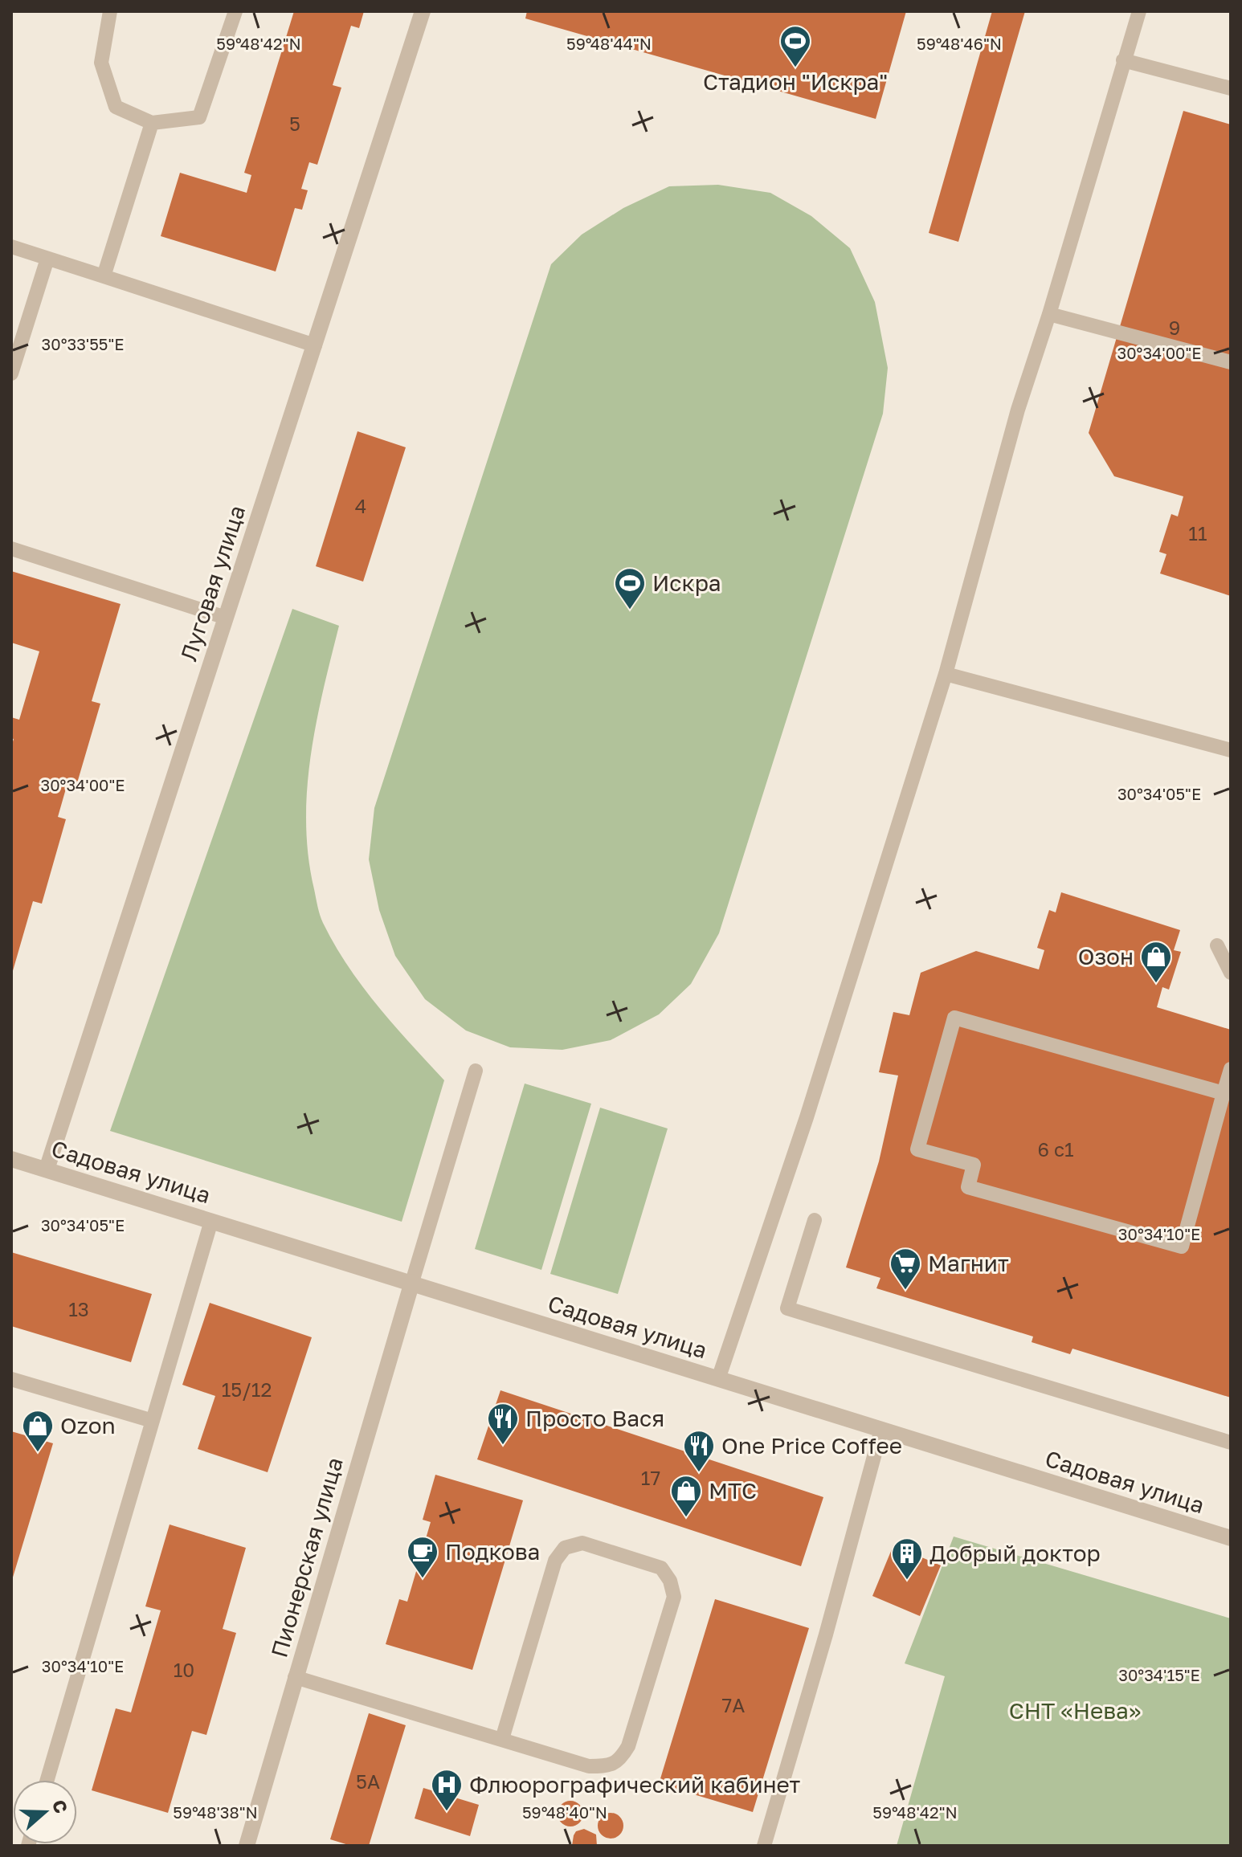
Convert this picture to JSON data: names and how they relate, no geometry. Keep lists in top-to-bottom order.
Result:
{
  "streets": {
    "street": ["Луговая улица", "Садовая улица", "Пионерская улица"]
  },
  "crossings": [
    ["Луговая улица", "Садовая улица"],
    ["Садовая улица", "Пионерская улица"]
  ],
  "parks": ["СНТ «Нева»"],
  "places": {
    "sports": ["Стадион \"Искра\"", "Искра"],
    "shop": ["Озон", "Ozon", "МТС"],
    "supermarket": ["Магнит"],
    "restaurant": ["Просто Вася", "One Price Coffee"],
    "cafe": ["Подкова"],
    "building": ["Добрый доктор"],
    "hospital": ["Флюорографический кабинет"]
  },
  "house_numbers": [
    "5",
    "9",
    "4",
    "11",
    "6 с1",
    "13",
    "15/12",
    "17",
    "10",
    "7А",
    "5А"
  ],
  "north": "right",
  "coordinates": [
    "59°48'44\"N",
    "59°48'46\"N",
    "59°48'42\"N",
    "30°33'55\"E",
    "30°34'00\"E",
    "30°34'05\"E",
    "30°34'10\"E",
    "30°34'15\"E",
    "59°48'38\"N",
    "59°48'40\"N"
  ]
}
